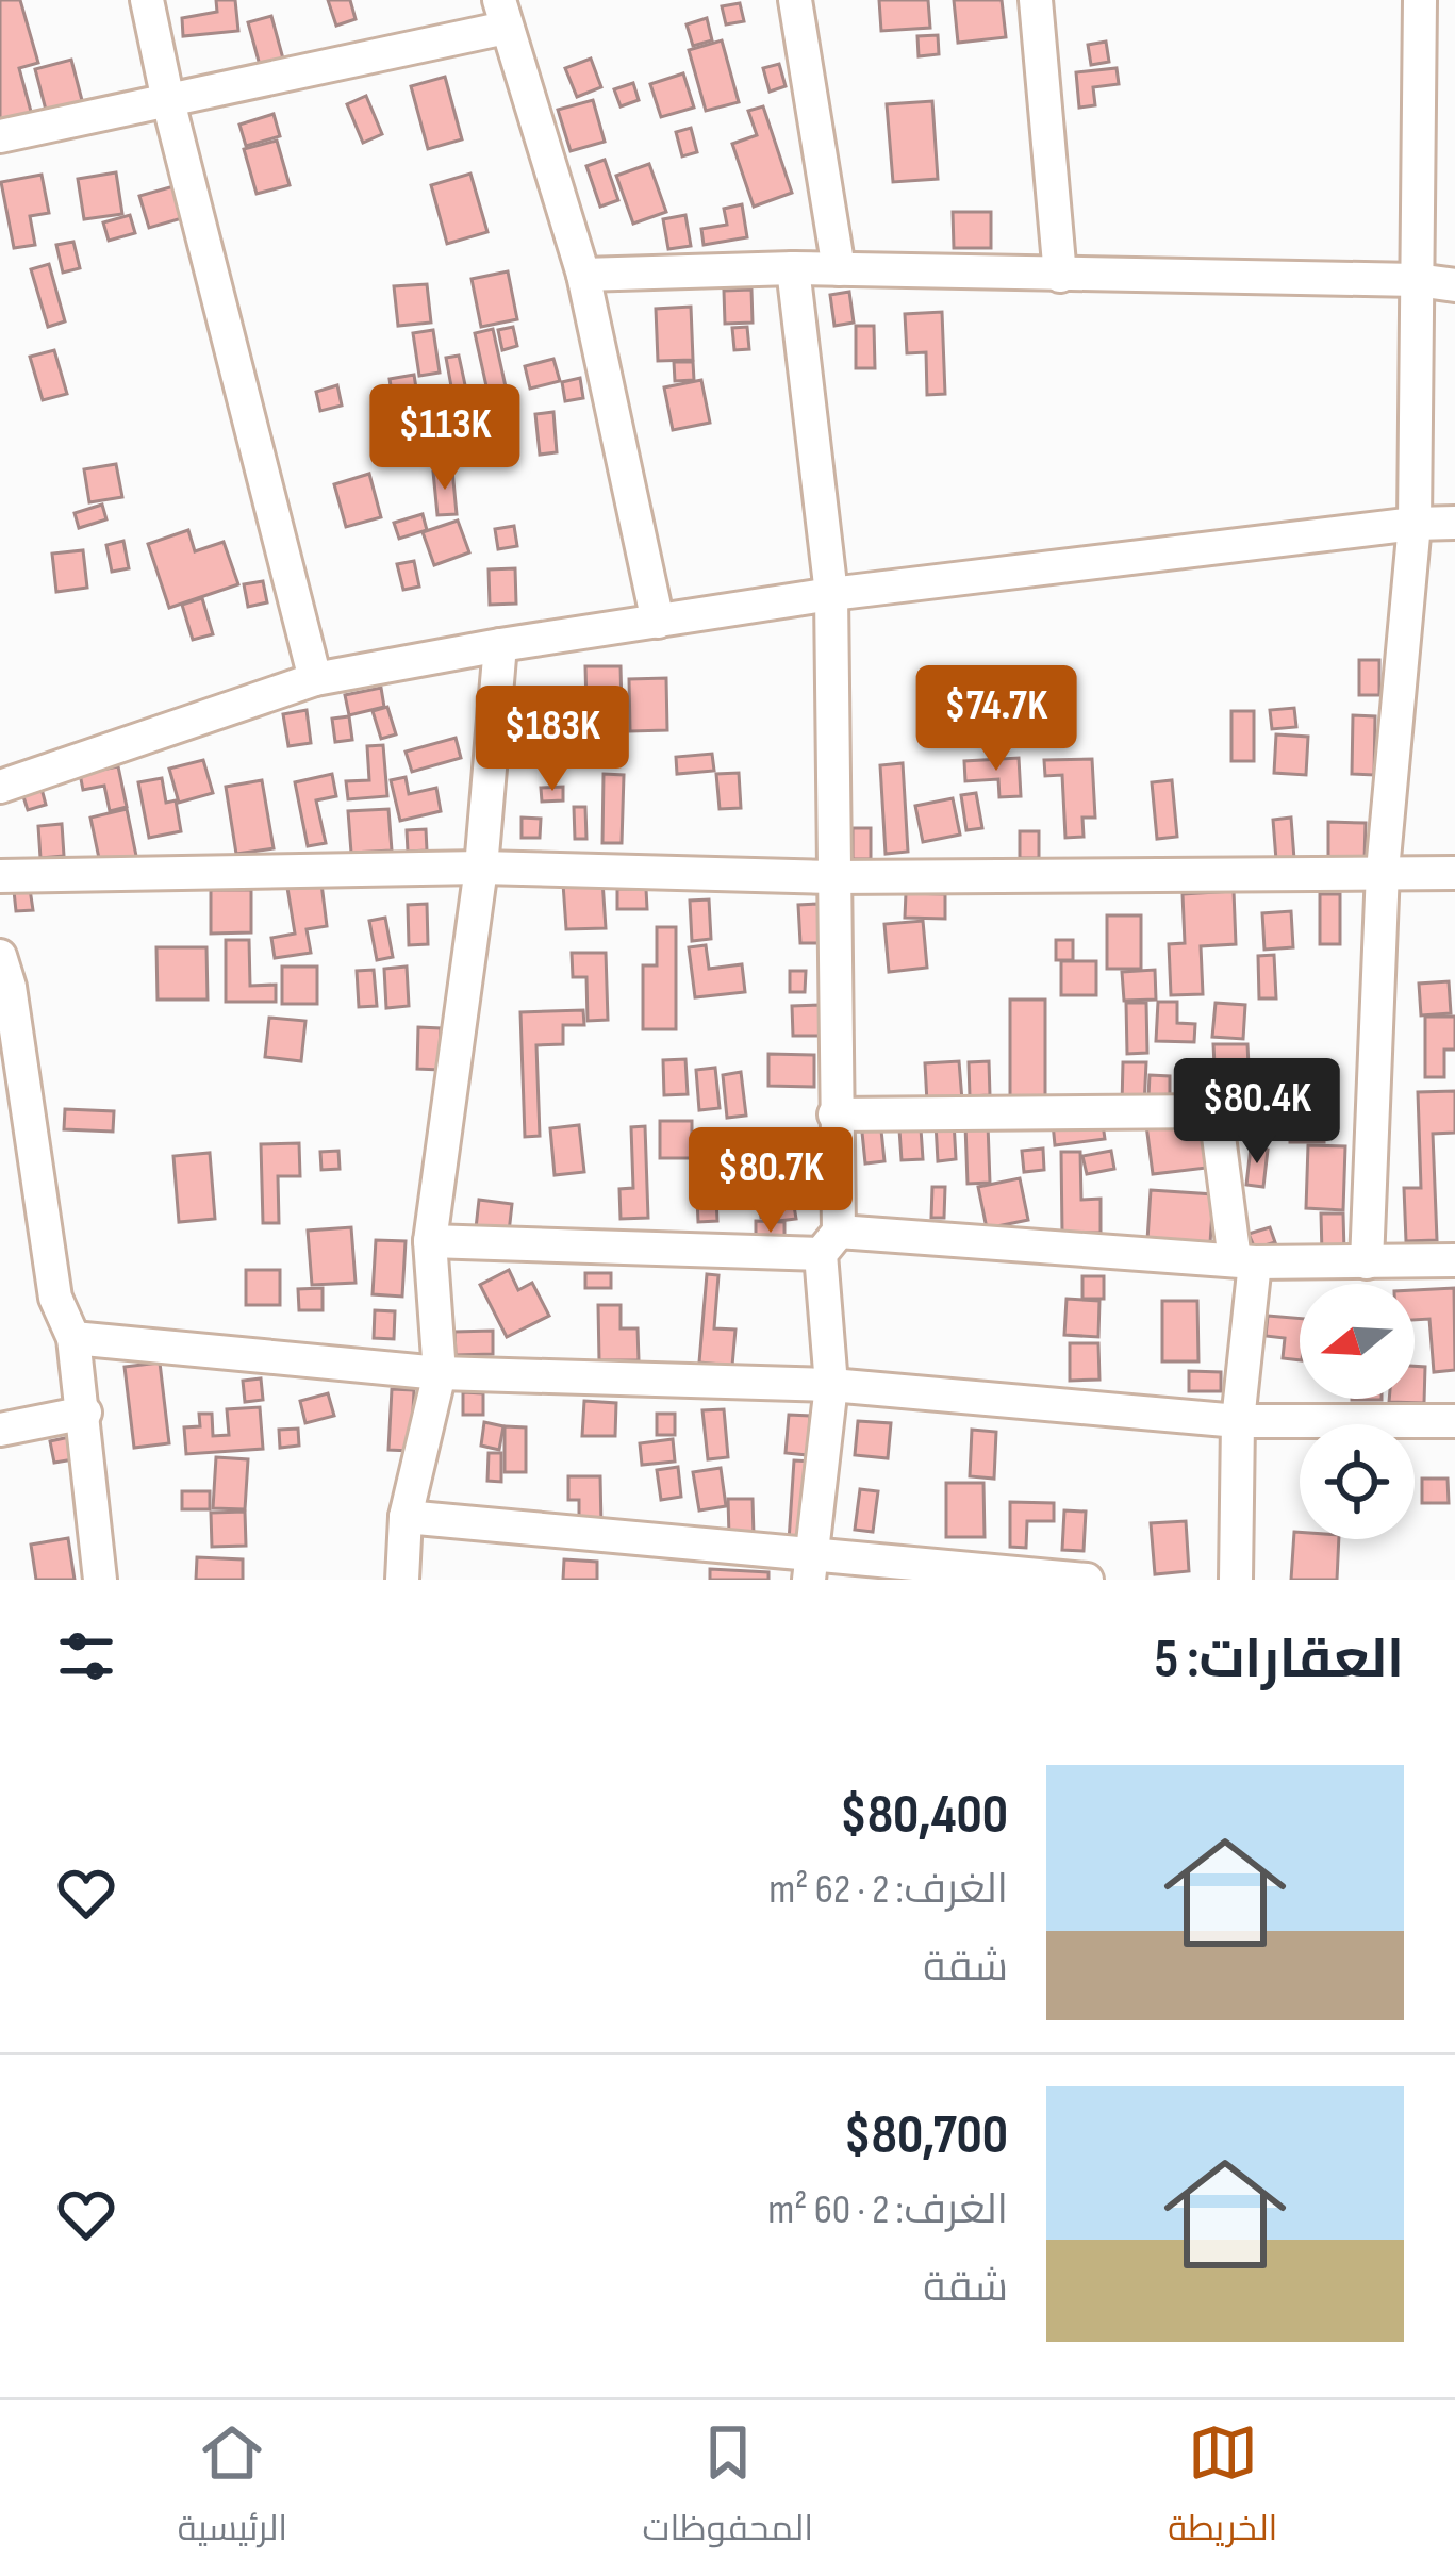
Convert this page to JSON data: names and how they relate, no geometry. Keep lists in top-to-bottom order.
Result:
{
  "north": "left",
  "page": {
    "price": [
      "$113K",
      "$74.7K",
      "$183K",
      "$80.4K",
      "$80.7K"
    ],
    "heading": "العقارات: 5",
    "list": [
      {
        "name": "$80,400",
        "note": "الغرف: 2 · 62 m² · شقة"
      },
      {
        "name": "$80,700",
        "note": "الغرف: 2 · 60 m² · شقة"
      }
    ],
    "tabs": ["الخريطة", "المحفوظات", "الرئيسية"]
  }
}
